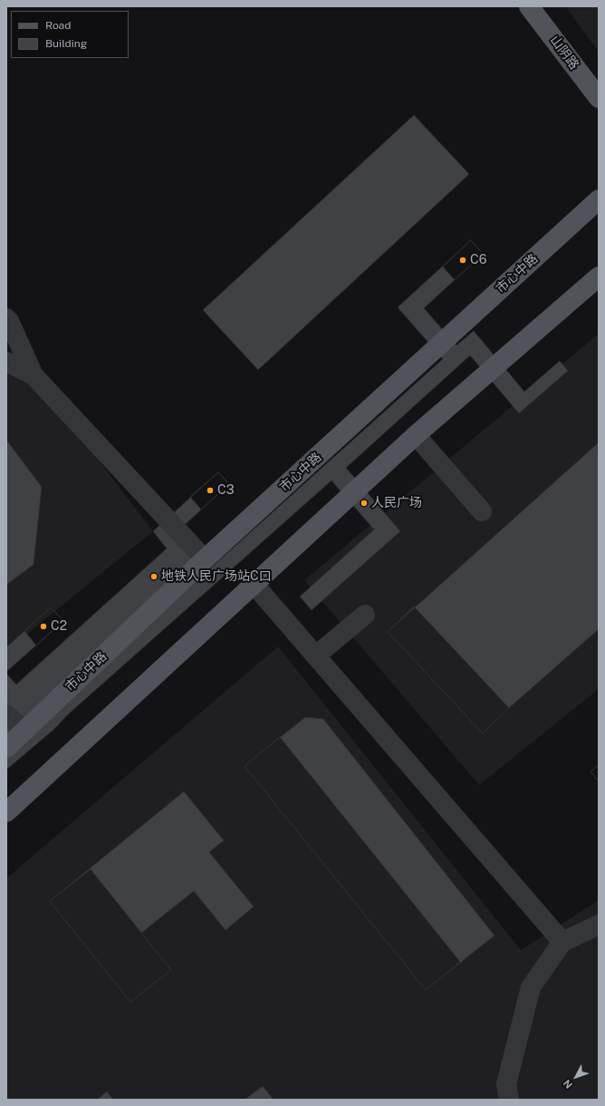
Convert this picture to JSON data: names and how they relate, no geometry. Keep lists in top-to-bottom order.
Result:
{
  "streets": {
    "main road": ["山阴路", "市心中路"]
  },
  "places": [
    "C6",
    "C3",
    "人民广场",
    "地铁人民广场站C口",
    "C2"
  ],
  "legend": ["Road", "Building"],
  "north": "bottom left"
}
